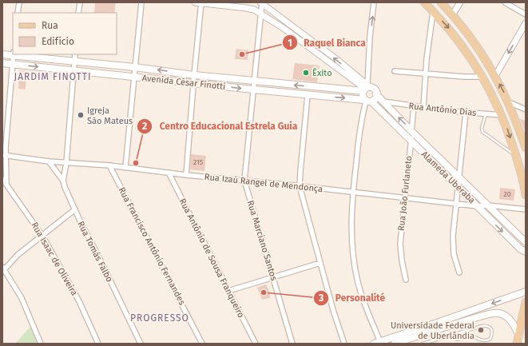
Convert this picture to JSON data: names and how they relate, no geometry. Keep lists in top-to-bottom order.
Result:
{
  "streets": {
    "main road": ["Avenida César Finotti", "Alameda Uberaba"],
    "street": [
      "Rua Antônio Dias",
      "Rua Izaú Rangel de Mendonça",
      "Rua João Furlaneto",
      "Rua Marciano Santos",
      "Rua Francisco Antônio Fernandes",
      "Rua Tomás Falbo",
      "Rua Antônio de Sousa Franqueiro",
      "Rua Isaac de Oliveira"
    ]
  },
  "crossings": [
    ["Avenida César Finotti", "Alameda Uberaba"],
    ["Avenida César Finotti", "Rua Marciano Santos"],
    ["Rua Antônio Dias", "Alameda Uberaba"],
    ["Rua Antônio Dias", "Rua João Furlaneto"],
    ["Alameda Uberaba", "Rua Izaú Rangel de Mendonça"],
    ["Alameda Uberaba", "Rua João Furlaneto"],
    ["Alameda Uberaba", "Rua Marciano Santos"],
    ["Rua Izaú Rangel de Mendonça", "Rua João Furlaneto"],
    ["Rua Izaú Rangel de Mendonça", "Rua Marciano Santos"],
    ["Rua Izaú Rangel de Mendonça", "Rua Francisco Antônio Fernandes"],
    ["Rua Izaú Rangel de Mendonça", "Rua Tomás Falbo"],
    ["Rua Izaú Rangel de Mendonça", "Rua Antônio de Sousa Franqueiro"]
  ],
  "districts": ["JARDIM FINOTTI", "PROGRESSO"],
  "places": [
    "Raquel Bianca",
    "Êxito",
    "Igreja São Mateus",
    "Centro Educacional Estrela Guia",
    "Personalité",
    "Universidade Federal de Uberlândia"
  ],
  "house_numbers": ["215", "20"],
  "legend": ["Rua", "Edifício"]
}
